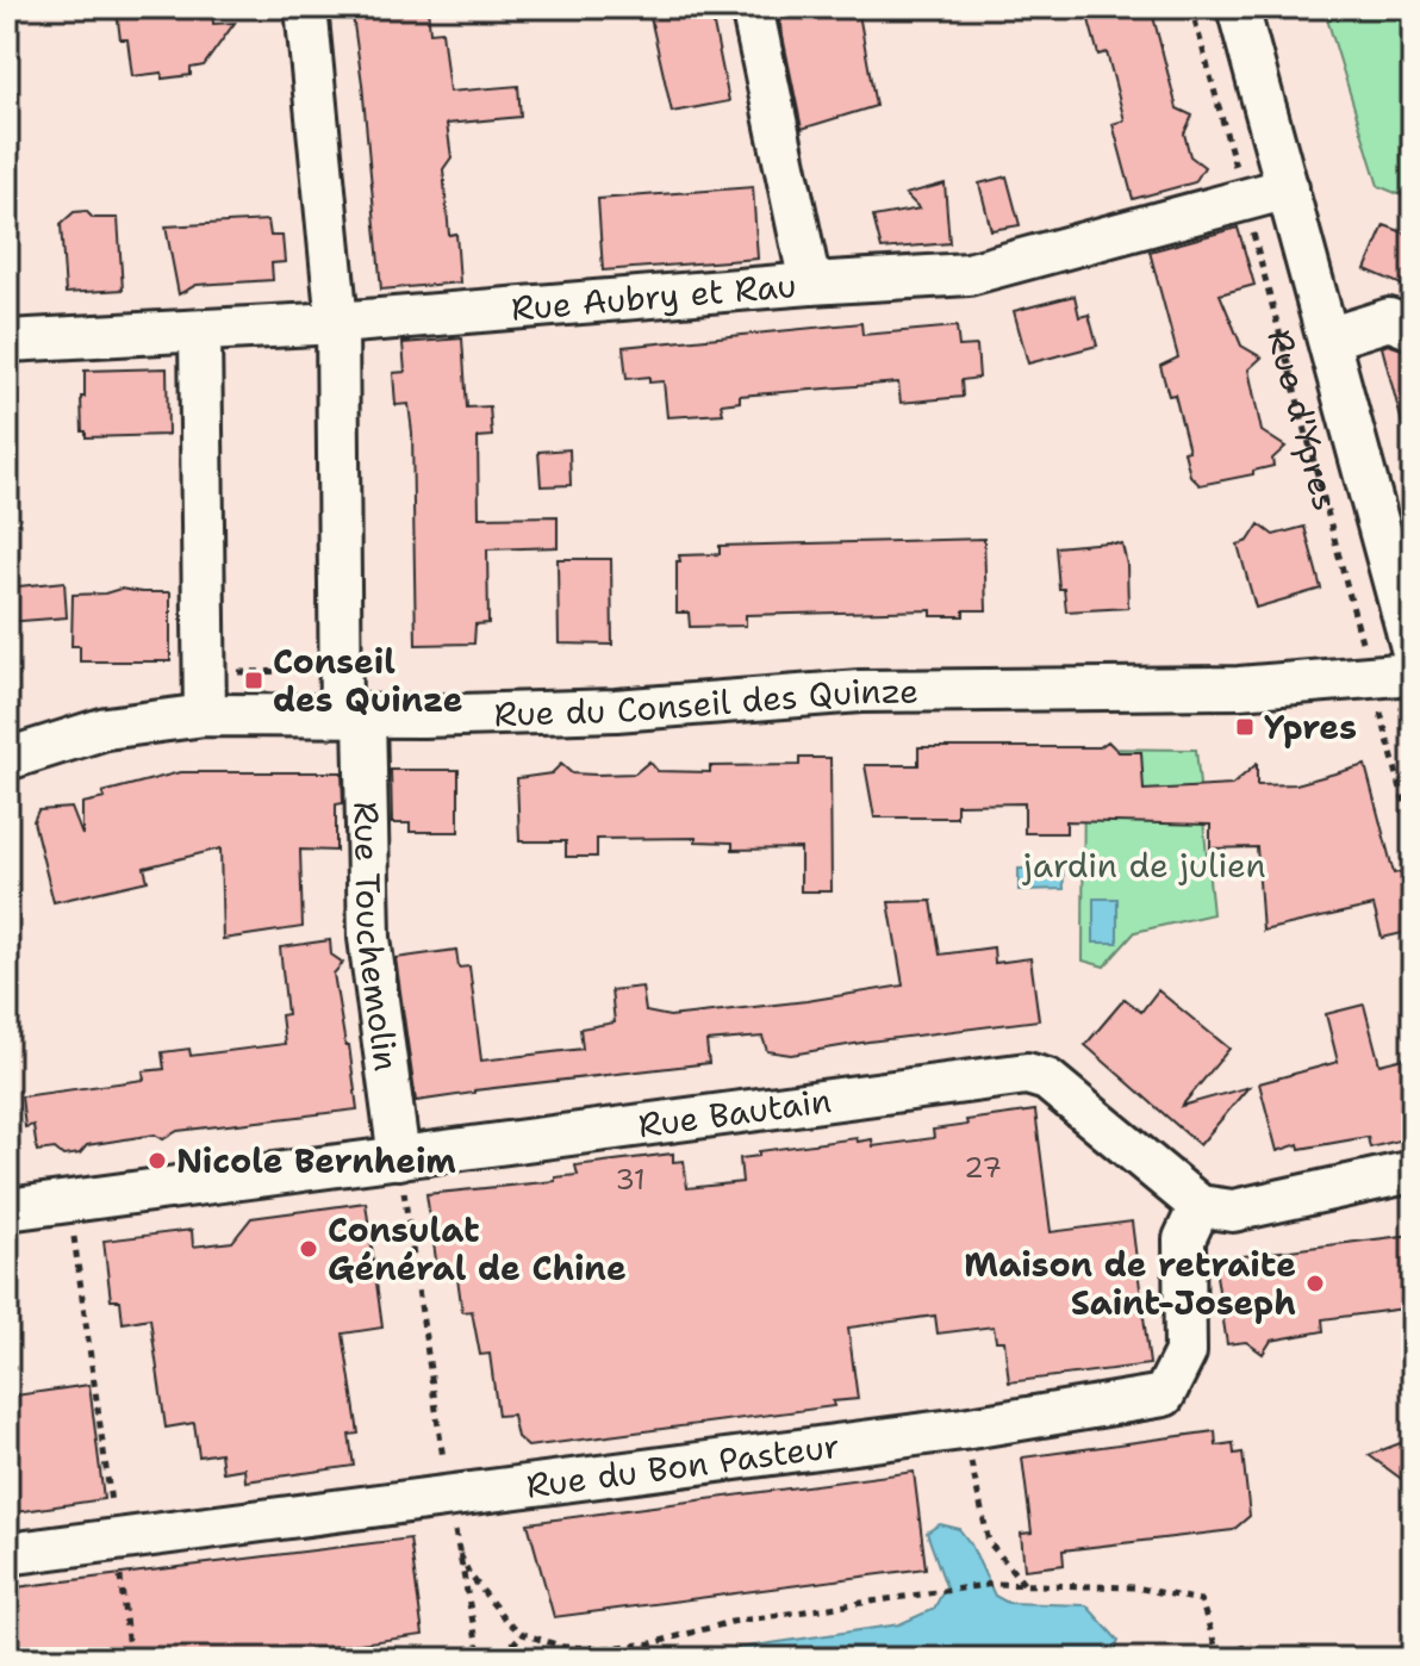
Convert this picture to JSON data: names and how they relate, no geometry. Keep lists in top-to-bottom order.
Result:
{
  "streets": {
    "street": [
      "Rue Aubry et Rau",
      "Rue d'Ypres",
      "Rue du Conseil des Quinze",
      "Rue Touchemolin",
      "Rue Bautain",
      "Rue du Bon Pasteur"
    ]
  },
  "crossings": [
    ["Rue Aubry et Rau", "Rue d'Ypres"],
    ["Rue Aubry et Rau", "Rue Touchemolin"],
    ["Rue d'Ypres", "Rue du Conseil des Quinze"],
    ["Rue du Conseil des Quinze", "Rue Touchemolin"],
    ["Rue Touchemolin", "Rue Bautain"],
    ["Rue Bautain", "Rue du Bon Pasteur"]
  ],
  "parks": ["jardin de julien"],
  "places": {
    "transit": ["Conseil des Quinze", "Ypres"],
    "other": ["Nicole Bernheim", "Consulat Général de Chine", "Maison de retraite Saint-Joseph"]
  },
  "house_numbers": ["27", "31"]
}
